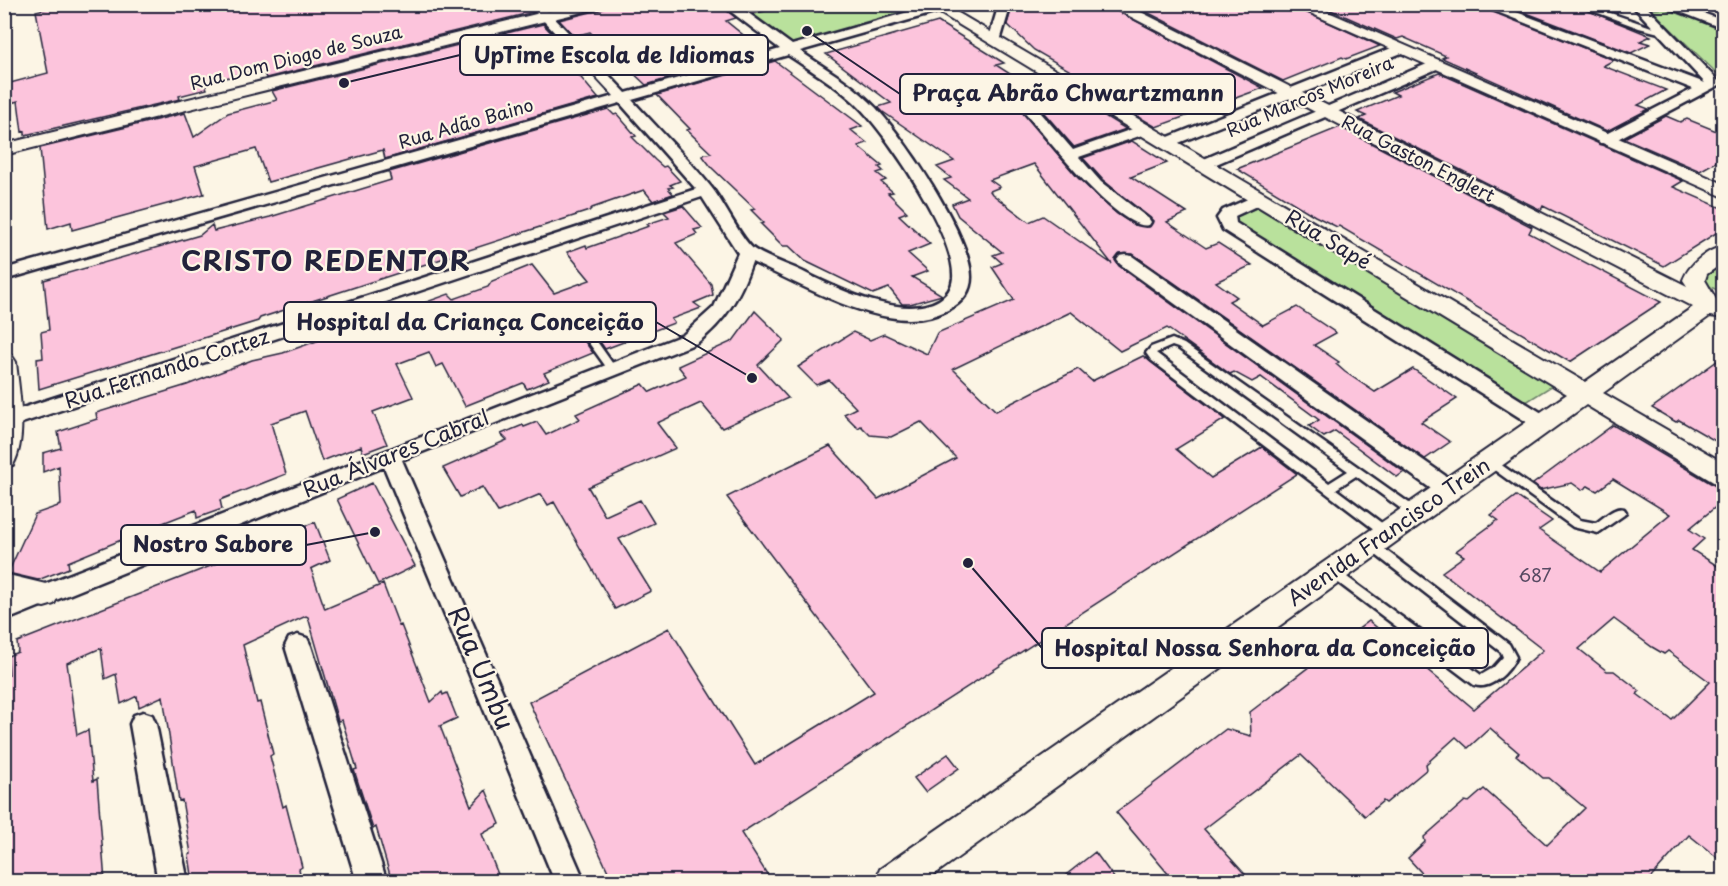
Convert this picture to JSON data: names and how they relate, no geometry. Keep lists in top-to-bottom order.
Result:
{
  "streets": {
    "street": [
      "Rua Dom Diogo de Souza",
      "Rua Marcos Moreira",
      "Rua Adão Baino",
      "Rua Gaston Englert",
      "Rua Sapé",
      "Rua Fernando Cortez",
      "Rua Álvares Cabral",
      "Avenida Francisco Trein",
      "Rua Umbu"
    ]
  },
  "crossings": [
    ["Rua Marcos Moreira", "Rua Gaston Englert"],
    ["Rua Marcos Moreira", "Rua Sapé"],
    ["Rua Adão Baino", "Rua Sapé"],
    ["Rua Gaston Englert", "Avenida Francisco Trein"],
    ["Rua Sapé", "Avenida Francisco Trein"],
    ["Rua Álvares Cabral", "Rua Umbu"]
  ],
  "districts": ["CRISTO REDENTOR"],
  "places": [
    "Praça Abrão Chwartzmann",
    "UpTime Escola de Idiomas",
    "Hospital da Criança Conceição",
    "Nostro Sabore",
    "Hospital Nossa Senhora da Conceição"
  ],
  "house_numbers": ["687"]
}
